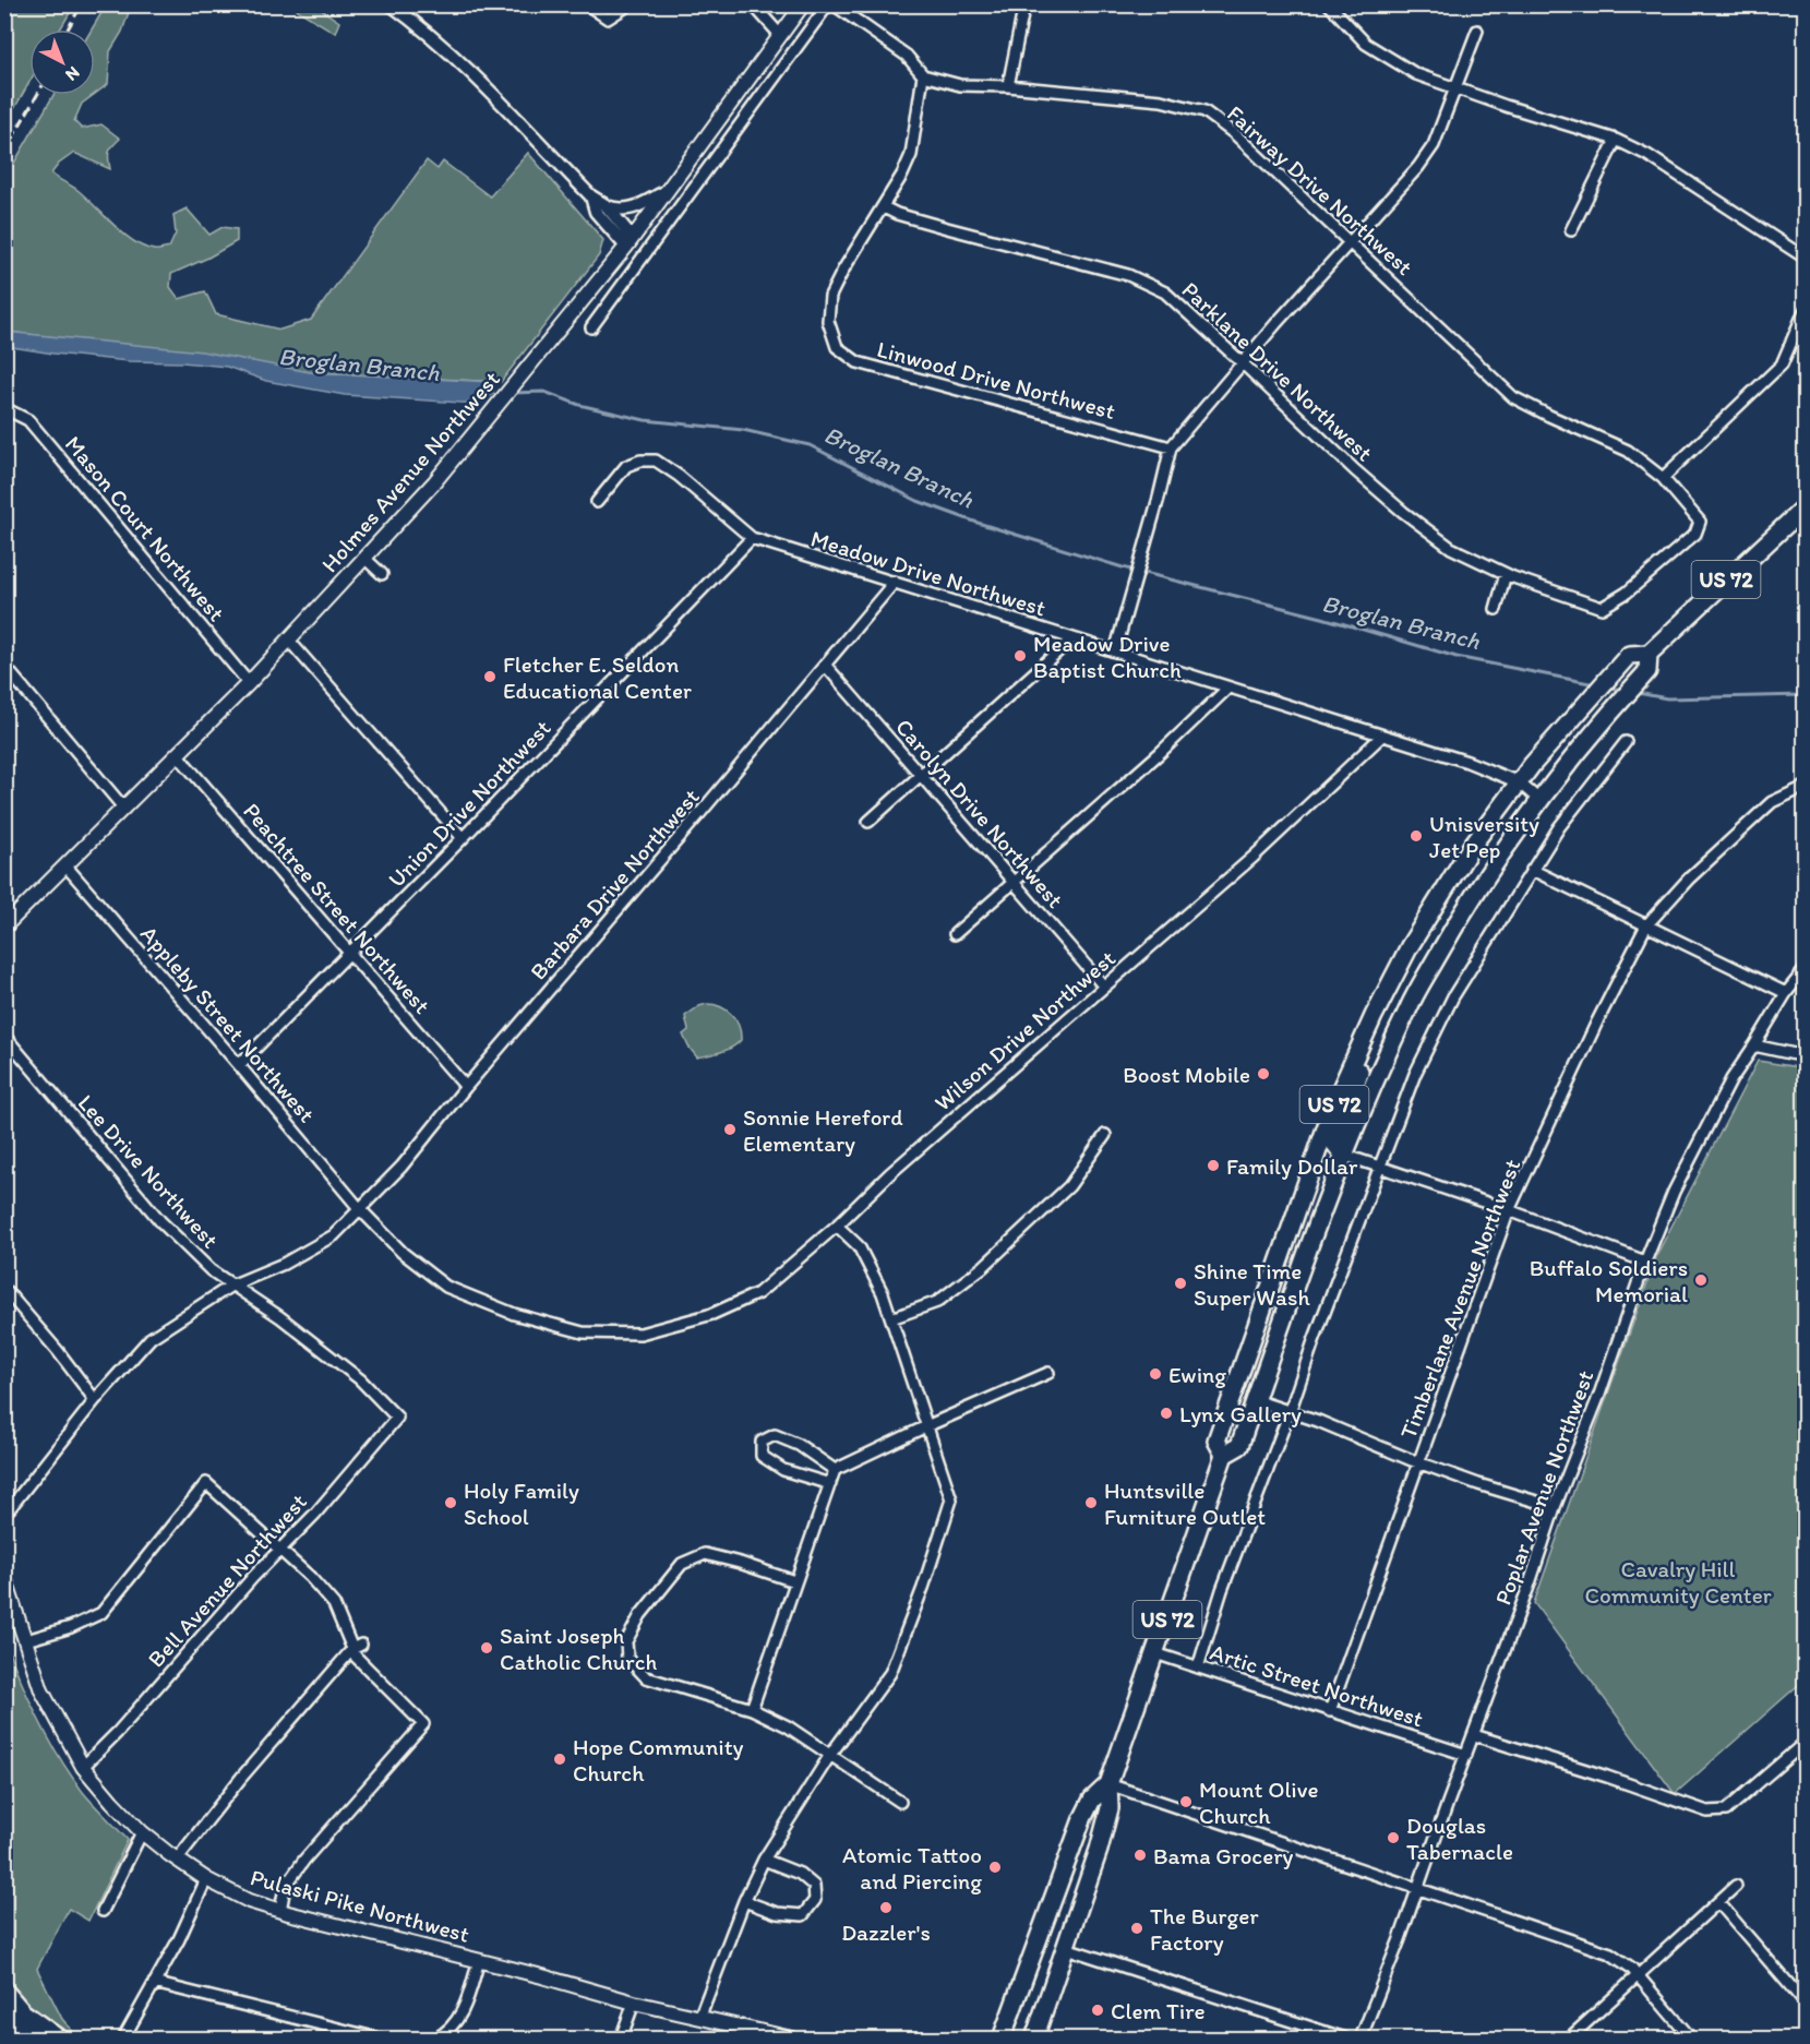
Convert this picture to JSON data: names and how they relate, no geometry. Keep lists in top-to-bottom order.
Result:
{
  "streets": {
    "highway": ["US 72"],
    "main road": ["Holmes Avenue Northwest", "Pulaski Pike Northwest"],
    "street": [
      "Fairway Drive Northwest",
      "Parklane Drive Northwest",
      "Linwood Drive Northwest",
      "Mason Court Northwest",
      "Meadow Drive Northwest",
      "Union Drive Northwest",
      "Carolyn Drive Northwest",
      "Barbara Drive Northwest",
      "Peachtree Street Northwest",
      "Appleby Street Northwest",
      "Wilson Drive Northwest",
      "Lee Drive Northwest",
      "Timberlane Avenue Northwest",
      "Poplar Avenue Northwest",
      "Bell Avenue Northwest",
      "Artic Street Northwest"
    ]
  },
  "crossings": [
    ["Fairway Drive Northwest", "Parklane Drive Northwest"],
    ["Fairway Drive Northwest", "Linwood Drive Northwest"],
    ["Parklane Drive Northwest", "Linwood Drive Northwest"],
    ["Holmes Avenue Northwest", "Mason Court Northwest"],
    ["Holmes Avenue Northwest", "Peachtree Street Northwest"],
    ["Holmes Avenue Northwest", "Appleby Street Northwest"],
    ["Meadow Drive Northwest", "US 72"],
    ["Meadow Drive Northwest", "Union Drive Northwest"],
    ["Meadow Drive Northwest", "Barbara Drive Northwest"],
    ["Meadow Drive Northwest", "Wilson Drive Northwest"],
    ["US 72", "Artic Street Northwest"],
    ["Union Drive Northwest", "Peachtree Street Northwest"],
    ["Union Drive Northwest", "Appleby Street Northwest"],
    ["Carolyn Drive Northwest", "Barbara Drive Northwest"],
    ["Carolyn Drive Northwest", "Wilson Drive Northwest"],
    ["Barbara Drive Northwest", "Peachtree Street Northwest"],
    ["Barbara Drive Northwest", "Appleby Street Northwest"],
    ["Barbara Drive Northwest", "Wilson Drive Northwest"],
    ["Barbara Drive Northwest", "Lee Drive Northwest"],
    ["Appleby Street Northwest", "Wilson Drive Northwest"],
    ["Lee Drive Northwest", "Bell Avenue Northwest"],
    ["Timberlane Avenue Northwest", "Artic Street Northwest"],
    ["Poplar Avenue Northwest", "Artic Street Northwest"],
    ["Bell Avenue Northwest", "Pulaski Pike Northwest"]
  ],
  "water": ["Broglan Branch"],
  "parks": ["Cavalry Hill Community Center"],
  "places": [
    "Meadow Drive Baptist Church",
    "Fletcher E. Seldon Educational Center",
    "Unisversity Jet Pep",
    "Boost Mobile",
    "Sonnie Hereford Elementary",
    "Family Dollar",
    "Buffalo Soldiers Memorial",
    "Shine Time Super Wash",
    "Ewing",
    "Lynx Gallery",
    "Holy Family School",
    "Huntsville Furniture Outlet",
    "Saint Joseph Catholic Church",
    "Hope Community Church",
    "Mount Olive Church",
    "Douglas Tabernacle",
    "Bama Grocery",
    "Atomic Tattoo and Piercing",
    "Dazzler's",
    "The Burger Factory",
    "Clem Tire"
  ],
  "north": "bottom right"
}
